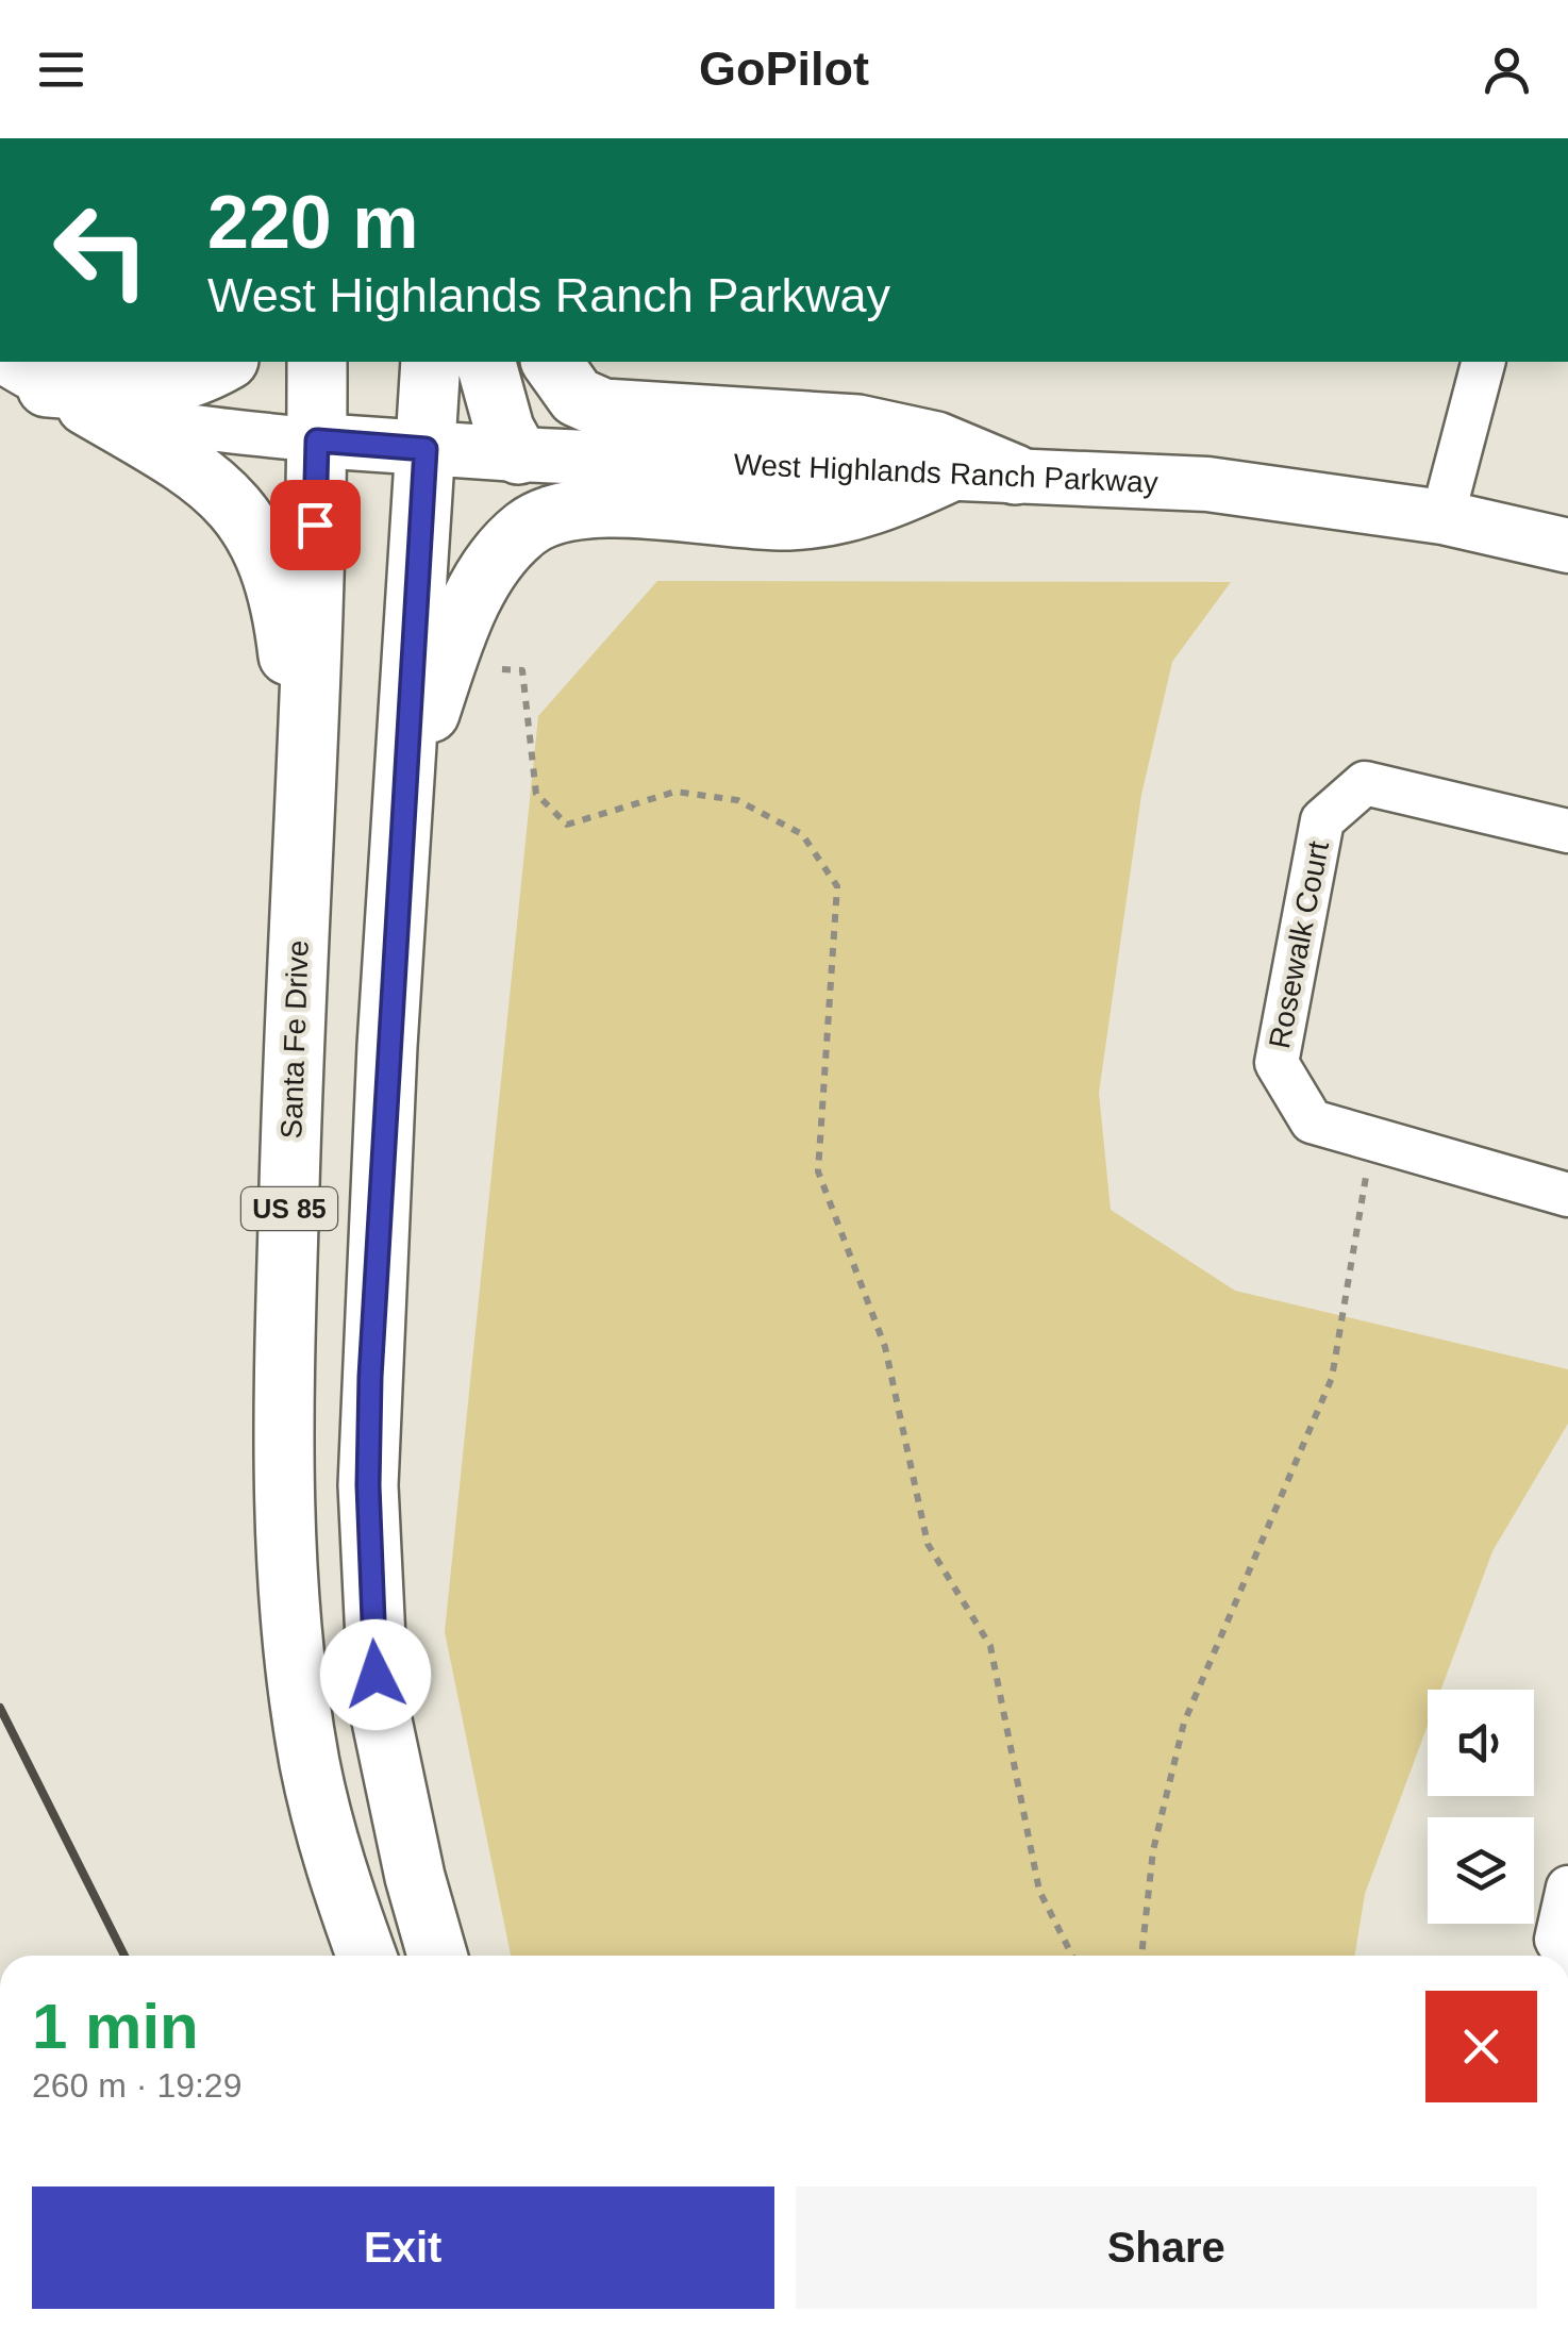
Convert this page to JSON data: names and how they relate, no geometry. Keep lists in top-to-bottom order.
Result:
{
  "streets": {
    "highway": ["Santa Fe Drive", "US 85"],
    "main road": ["West Highlands Ranch Parkway"],
    "street": ["Rosewalk Court"]
  },
  "crossings": [
    ["West Highlands Ranch Parkway", "Santa Fe Drive"],
    ["West Highlands Ranch Parkway", "US 85"]
  ],
  "page": {
    "header": "GoPilot",
    "turn": ["220 m", "West Highlands Ranch Parkway"],
    "heading": ["1 min", "260 m · 19:29"],
    "buttons": ["Exit", "Share"]
  }
}
